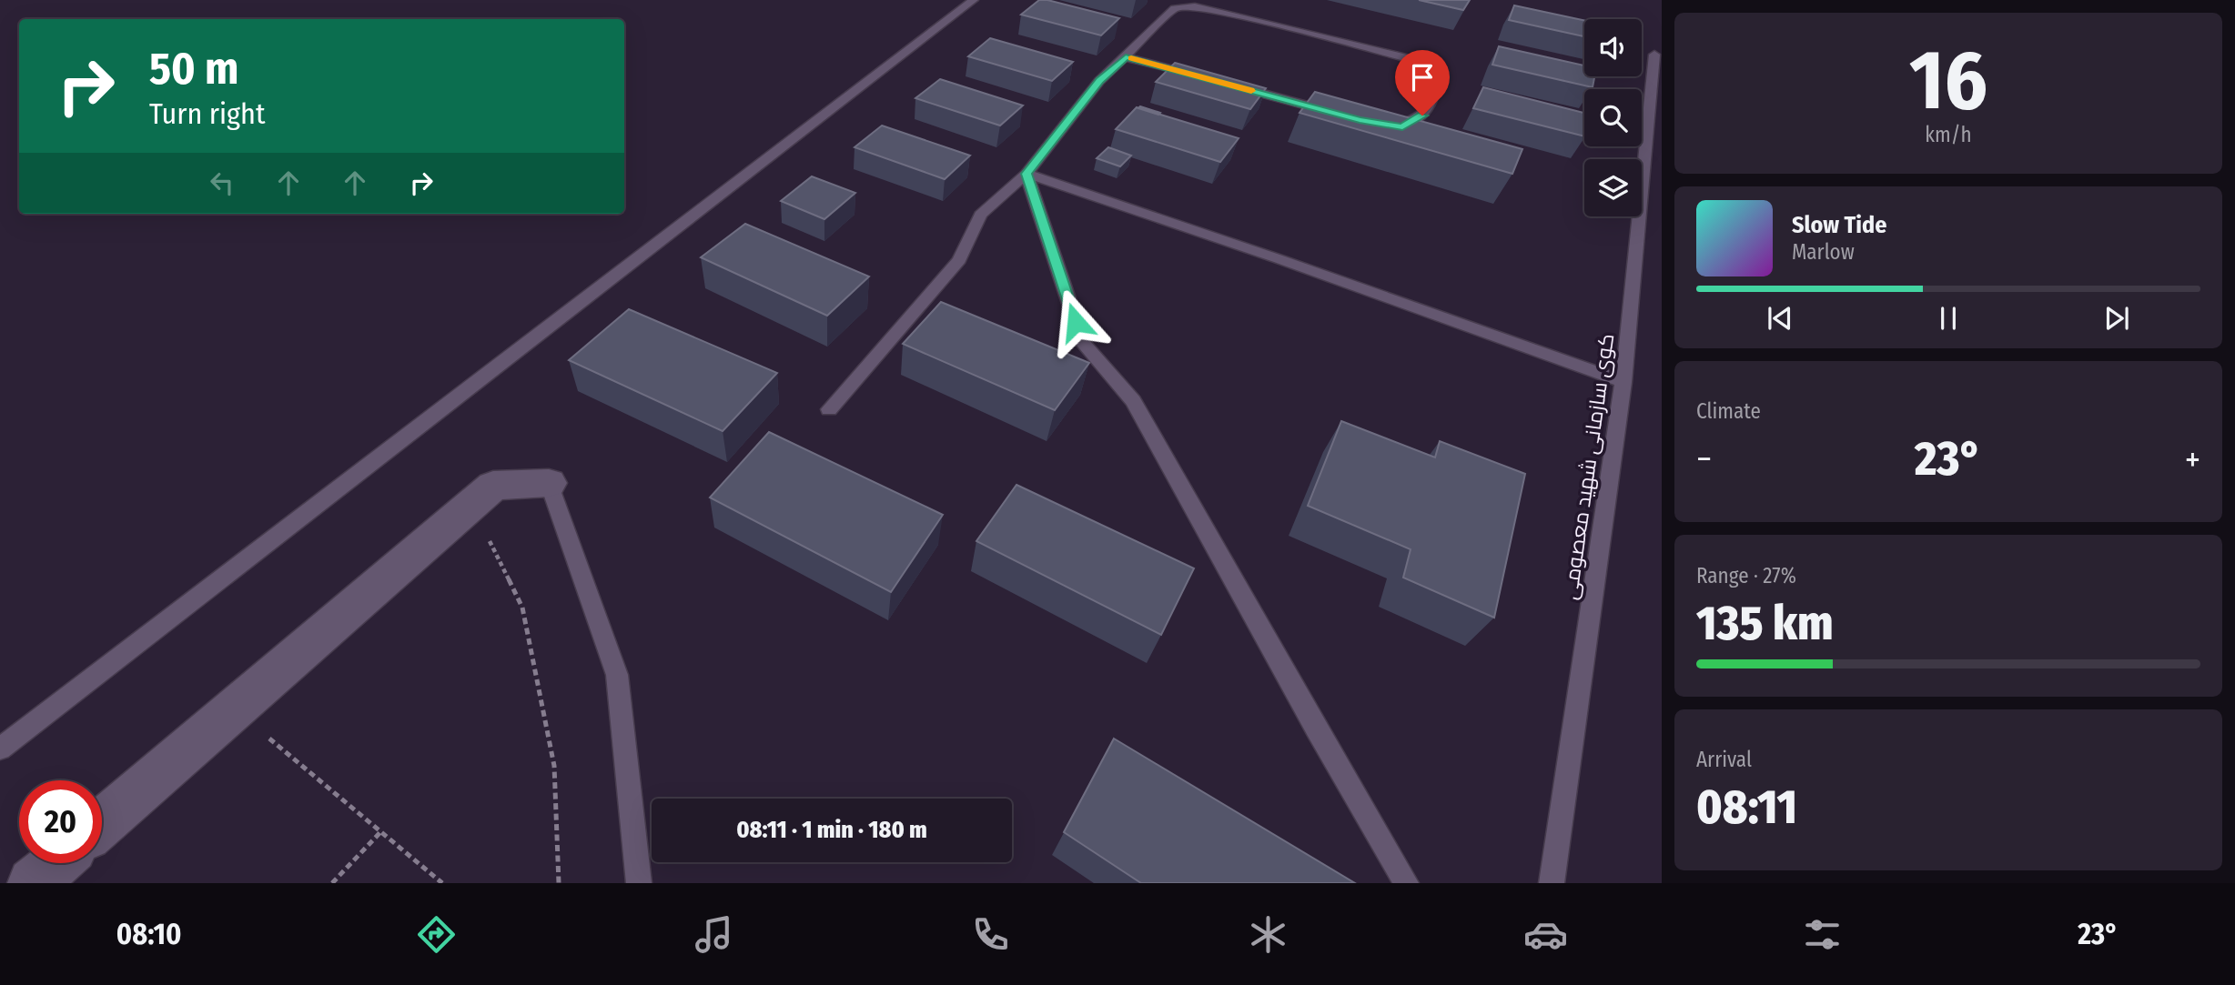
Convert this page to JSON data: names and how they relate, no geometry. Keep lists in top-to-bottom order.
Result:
{
  "streets": {
    "lane": ["کوی سازمانی شهید معصومی"]
  },
  "page": {
    "tile": [
      ["16", "km/h"],
      "Climate",
      ["Range · 27%", "135 km"],
      ["Arrival", "08:11"]
    ],
    "turn": ["50 m", "Turn right"],
    "song": ["Slow Tide", "Marlow"],
    "heat": ["−", "23°", "+"],
    "limit": "20",
    "trip": "08:11 · 1 min · 180 m",
    "tabs": ["08:10", "23°"]
  }
}
